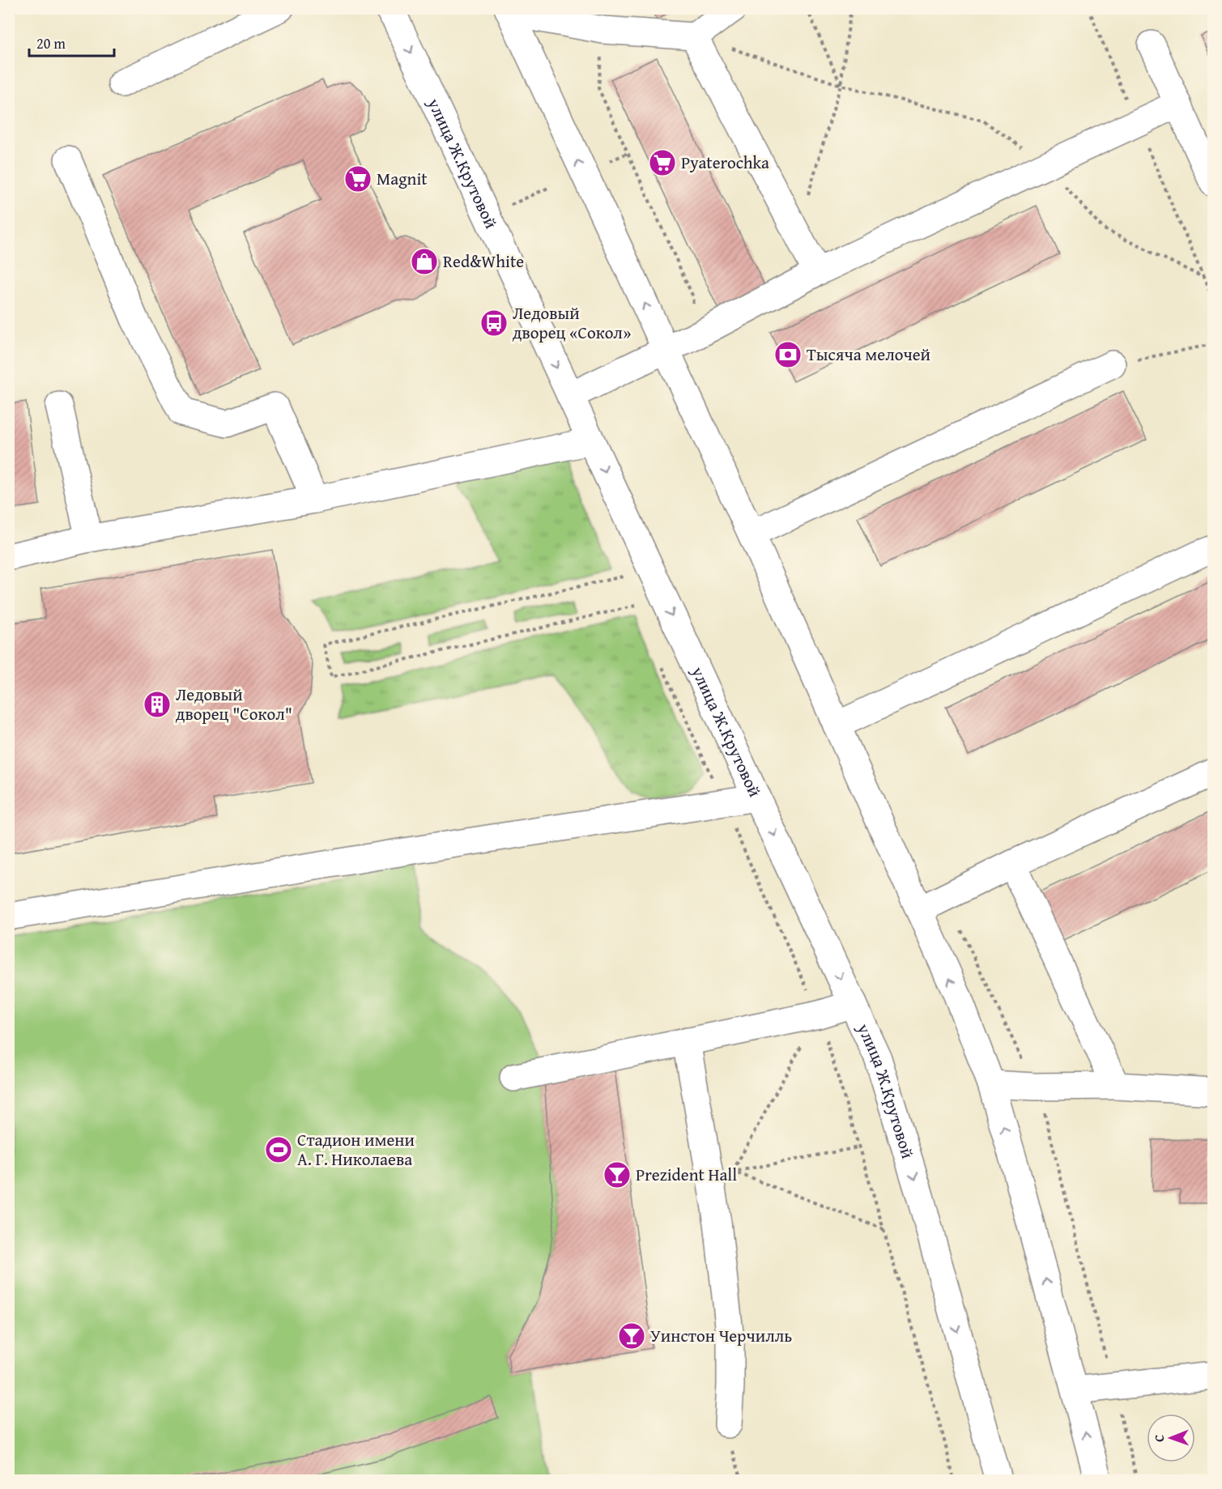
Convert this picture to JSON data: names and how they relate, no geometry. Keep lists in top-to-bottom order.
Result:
{
  "streets": {
    "main road": ["улица Ж.Крутовой"]
  },
  "places": {
    "supermarket": ["Pyaterochka", "Magnit"],
    "shop": ["Red&White"],
    "bus stop": ["Ледовый дворец «Сокол»"],
    "bank": ["Тысяча мелочей"],
    "building": ["Ледовый дворец \"Сокол\""],
    "sports": ["Стадион имени А. Г. Николаева"],
    "bar": ["Prezident Hall", "Уинстон Черчилль"]
  },
  "scale_bar": "20 m",
  "north": "left"
}
